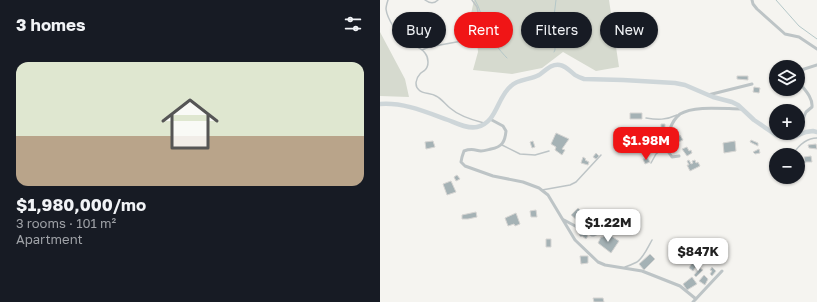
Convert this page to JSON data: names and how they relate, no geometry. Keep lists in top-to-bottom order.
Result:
{
  "page": {
    "heading": "3 homes",
    "chip": [
      "Buy",
      "Rent",
      "Filters",
      "New"
    ],
    "list": [
      {
        "name": "$1,980,000/mo",
        "note": "3 rooms · 101 m² · Apartment"
      }
    ],
    "map_buttons": ["+", "−"],
    "price": ["$1.98M", "$1.22M", "$847K"]
  }
}
